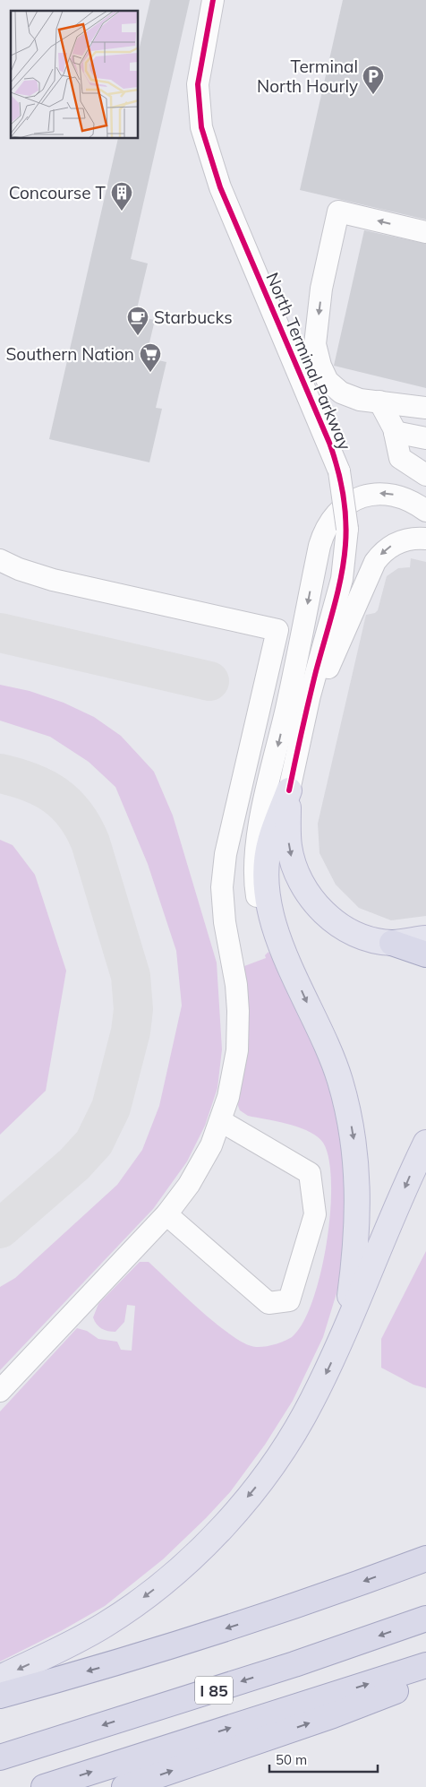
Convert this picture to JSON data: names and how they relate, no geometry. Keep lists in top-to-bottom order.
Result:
{
  "streets": {
    "highway": ["I 85"],
    "street": ["North Terminal Parkway"]
  },
  "places": {
    "parking": ["Terminal North Hourly"],
    "building": ["Concourse T"],
    "cafe": ["Starbucks"],
    "supermarket": ["Southern Nation"]
  },
  "scale_bar": "50 m"
}
